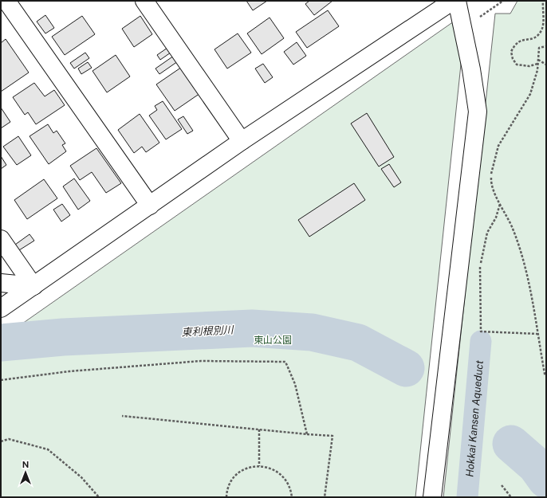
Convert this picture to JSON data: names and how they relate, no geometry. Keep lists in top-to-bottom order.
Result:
{
  "water": ["東利根別川", "Hokkai Kansen Aqueduct"],
  "parks": ["東山公園"],
  "north": "top"
}
